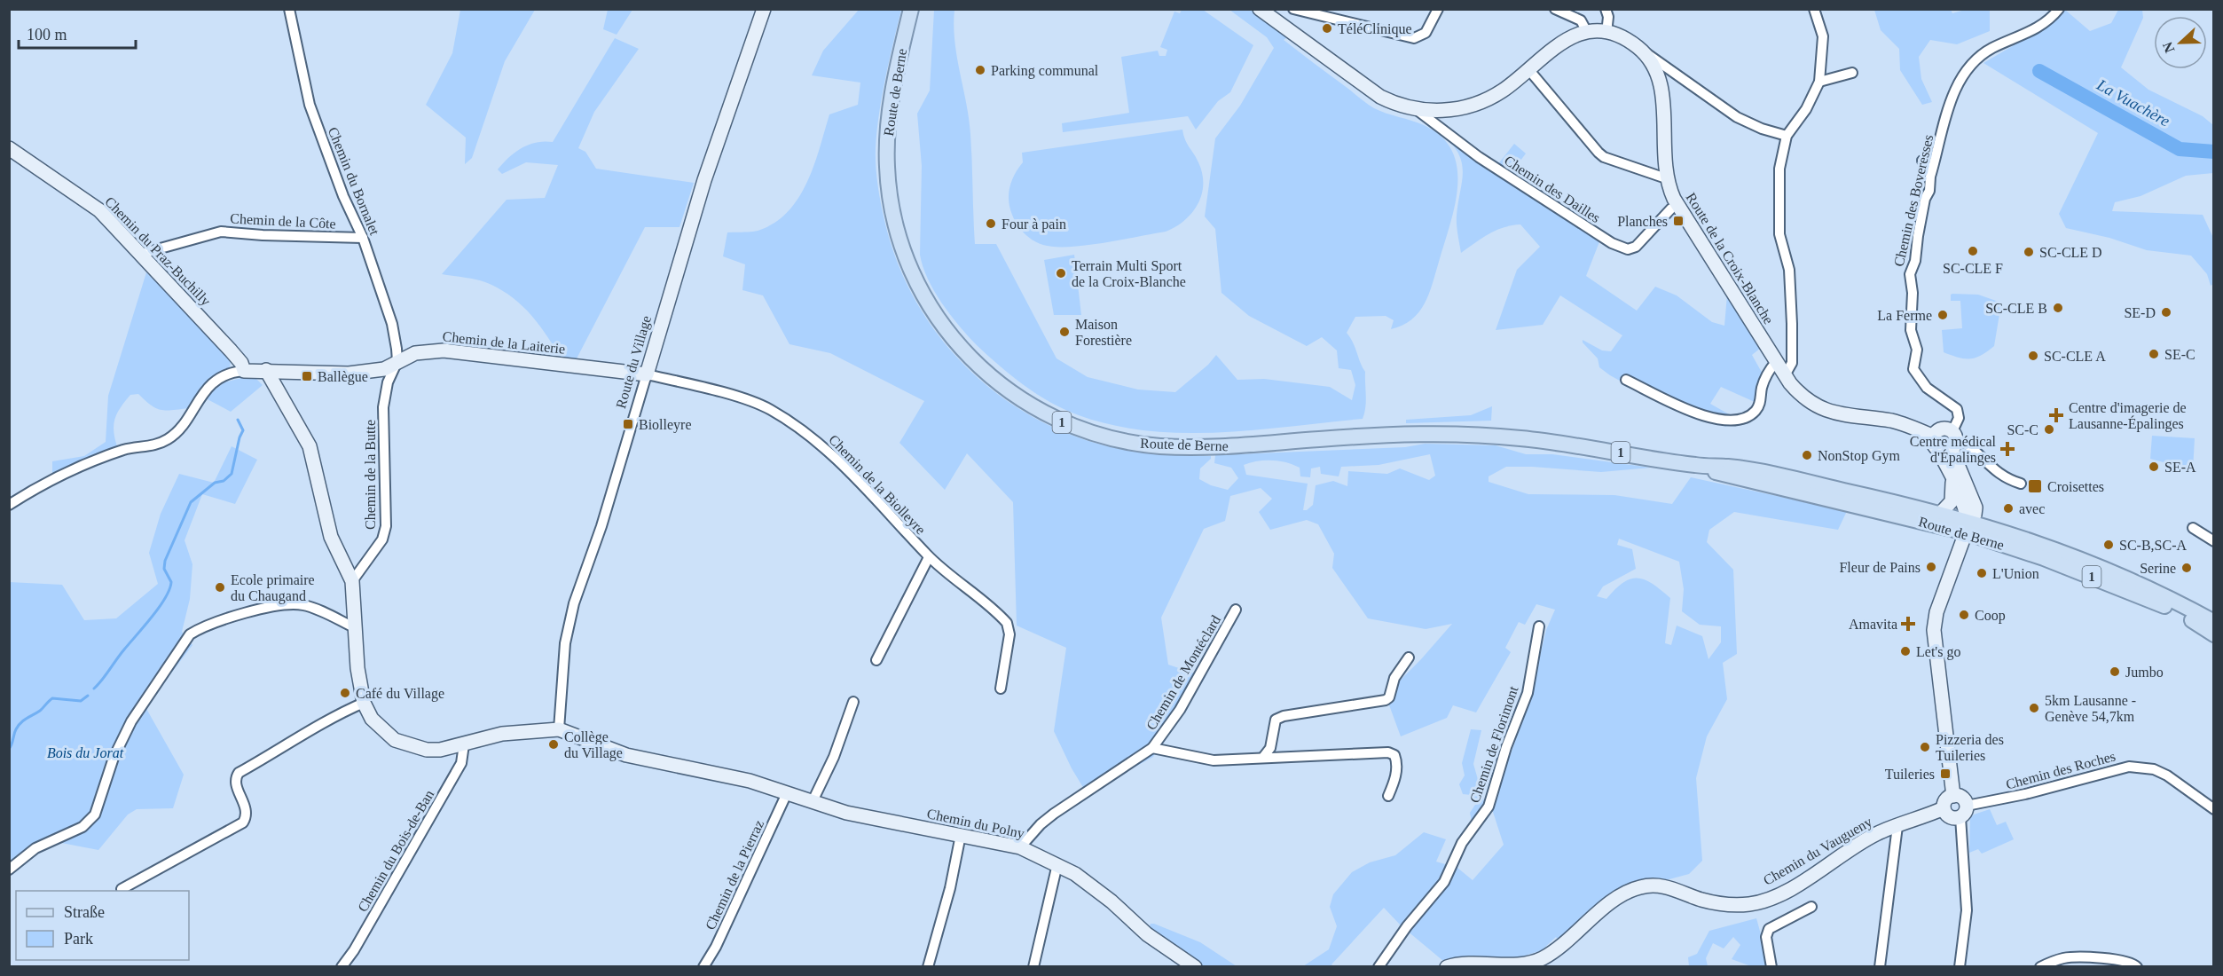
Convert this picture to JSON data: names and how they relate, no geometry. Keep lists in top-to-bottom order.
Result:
{
  "streets": {
    "main road": ["Route de Berne", "1"],
    "street": [
      "Chemin du Bornalet",
      "Chemin des Dailles",
      "Chemin des Boveresses",
      "Chemin de la Côte",
      "Chemin du Praz-Buchilly",
      "Route de la Croix-Blanche",
      "Chemin de la Laiterie",
      "Route du Village",
      "Chemin de la Butte",
      "Chemin de la Biolleyre",
      "Chemin de Montéclard",
      "Chemin de Florimont",
      "Chemin des Roches",
      "Chemin du Polny",
      "Chemin du Bois-de-Ban",
      "Chemin du Vaugueny",
      "Chemin de la Pierraz"
    ]
  },
  "crossings": [
    ["Chemin du Bornalet", "Chemin de la Côte"],
    ["Chemin du Bornalet", "Chemin de la Laiterie"],
    ["Chemin du Bornalet", "Chemin de la Butte"],
    ["Chemin des Dailles", "Route de la Croix-Blanche"],
    ["Chemin de la Côte", "Chemin du Praz-Buchilly"],
    ["Chemin du Praz-Buchilly", "Chemin de la Laiterie"],
    ["Chemin de la Laiterie", "Route du Village"],
    ["Chemin de la Laiterie", "Chemin de la Butte"],
    ["Chemin de la Laiterie", "Chemin de la Biolleyre"],
    ["Route du Village", "Chemin de la Biolleyre"],
    ["Route du Village", "Chemin du Polny"],
    ["Chemin de Montéclard", "Chemin du Polny"],
    ["Chemin des Roches", "Chemin du Vaugueny"],
    ["Chemin du Polny", "Chemin de la Pierraz"]
  ],
  "water": ["La Vuachère"],
  "parks": ["Bois du Jorat"],
  "places": {
    "other": [
      "TéléClinique",
      "Parking communal",
      "Four à pain",
      "SC-CLE F",
      "SC-CLE D",
      "Terrain Multi Sport de la Croix-Blanche",
      "SC-CLE B",
      "SE-D",
      "La Ferme",
      "Maison Forestière",
      "SE-C",
      "SC-CLE A",
      "SC-C",
      "NonStop Gym",
      "SE-A",
      "avec",
      "SC-B,SC-A",
      "Fleur de Pains",
      "Serine",
      "L'Union",
      "Ecole primaire du Chaugand",
      "Coop",
      "Let's go",
      "Jumbo",
      "Café du Village",
      "5km Lausanne - Genève 54,7km",
      "Collège du Village",
      "Pizzeria des Tuileries"
    ],
    "transit": [
      "Planches",
      "Ballègue",
      "Biolleyre",
      "Croisettes",
      "Tuileries"
    ],
    "health": ["Centre d'imagerie de Lausanne-Épalinges", "Centre médical d'Épalinges", "Amavita"]
  },
  "legend": ["Straße", "Park"],
  "scale_bar": "100 m",
  "north": "left"
}
